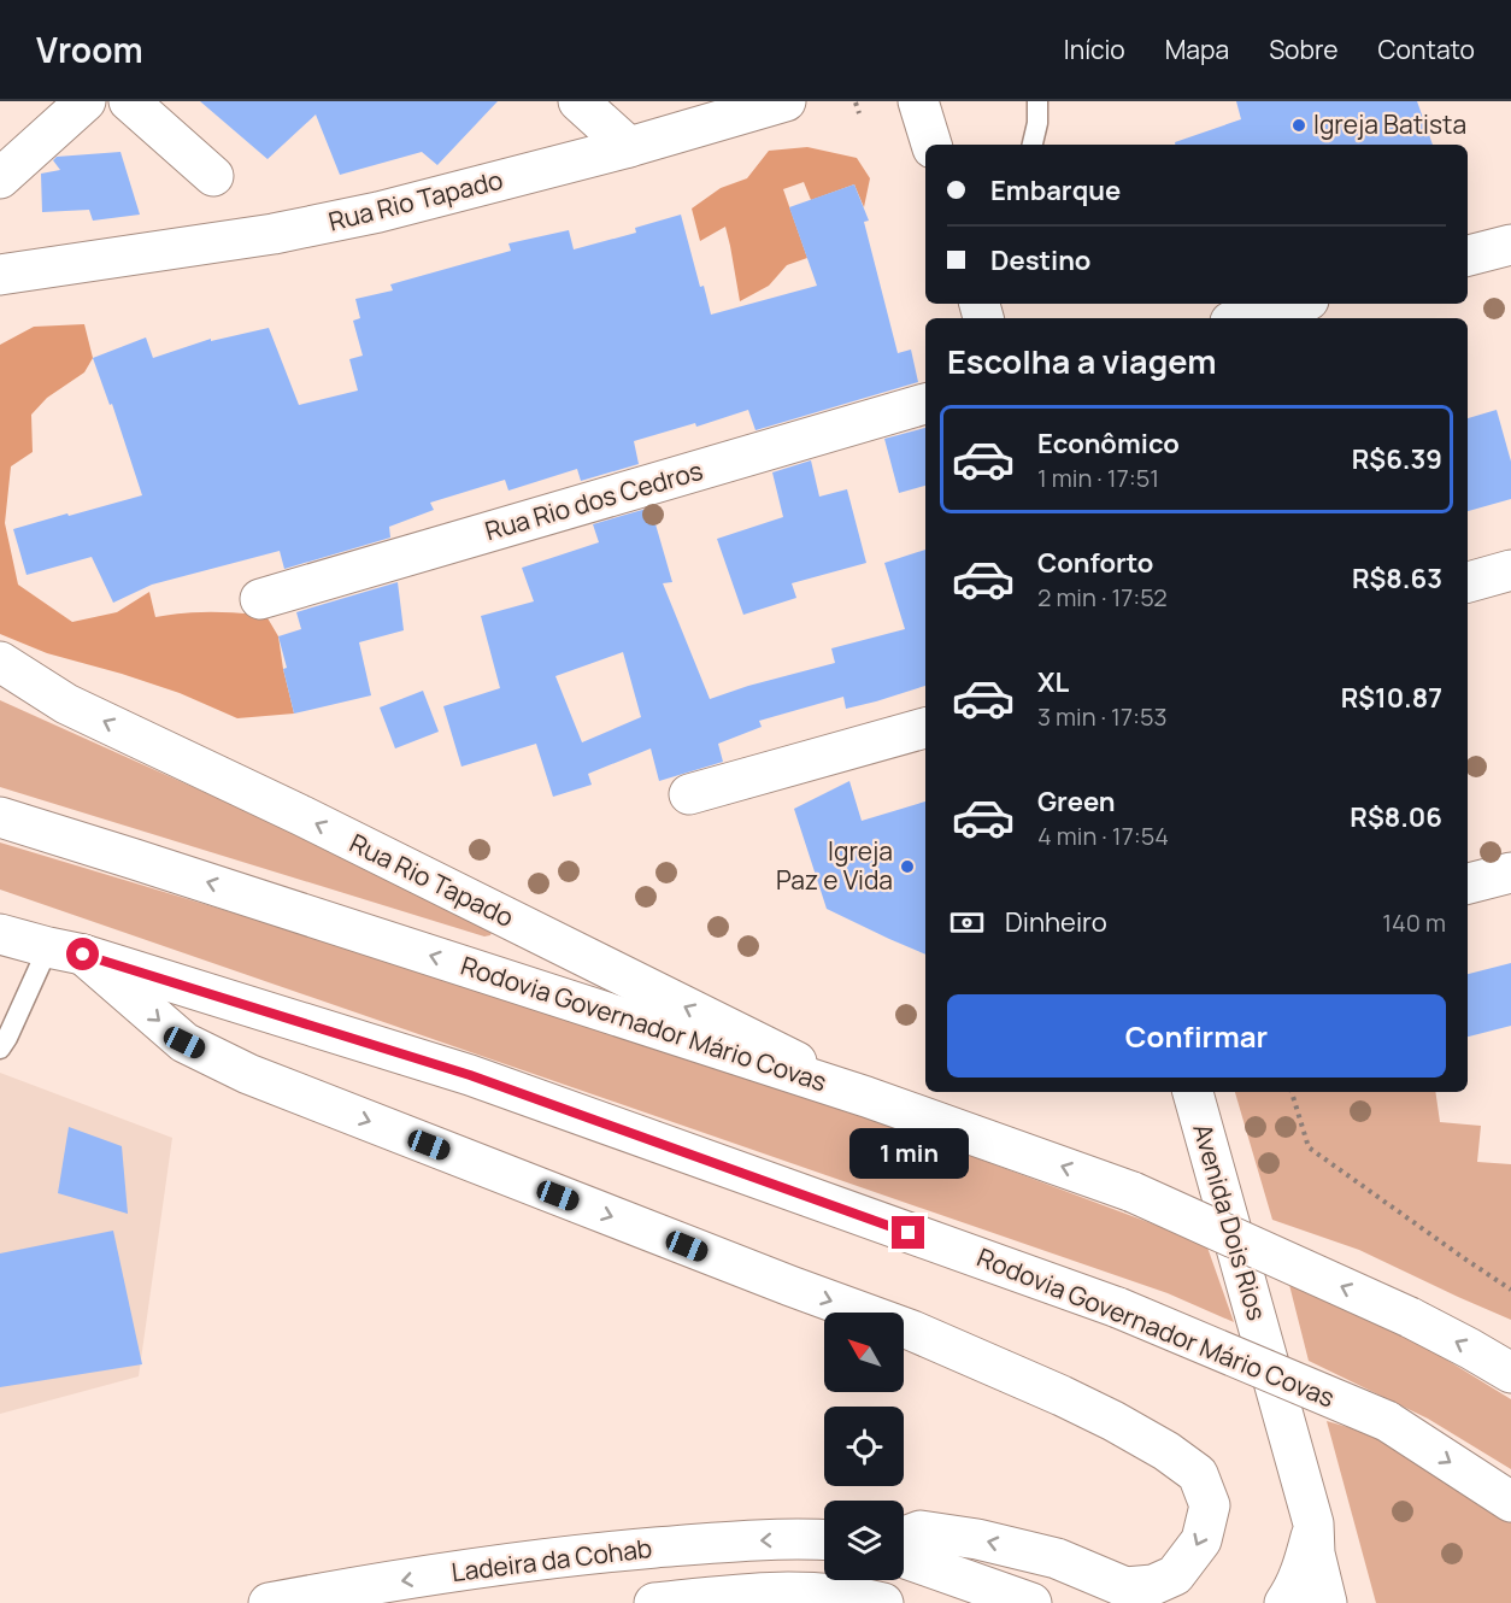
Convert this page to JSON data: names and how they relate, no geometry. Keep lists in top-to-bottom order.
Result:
{
  "streets": {
    "main road": [
      "Rua Rio Tapado",
      "Rua Rio dos Cedros",
      "Rodovia Governador Mário Covas",
      "Avenida Dois Rios",
      "Ladeira da Cohab"
    ]
  },
  "crossings": [
    ["Rua Rio Tapado", "Rodovia Governador Mário Covas"]
  ],
  "one_way": ["Rua Rio Tapado"],
  "places": ["Igreja Batista", "Igreja Paz e Vida"],
  "north": "top left",
  "page": {
    "header": "Vroom",
    "nav": [
      "Início",
      "Mapa",
      "Sobre",
      "Contato"
    ],
    "banner": ["Embarque", "Destino"],
    "heading": "Escolha a viagem",
    "list": [
      {
        "name": "Econômico",
        "note": "1 min · 17:51",
        "value": "R$6.39"
      },
      {
        "name": "Conforto",
        "note": "2 min · 17:52",
        "value": "R$8.63"
      },
      {
        "name": "XL",
        "note": "3 min · 17:53",
        "value": "R$10.87"
      },
      {
        "name": "Green",
        "note": "4 min · 17:54",
        "value": "R$8.06"
      }
    ],
    "pay": ["Dinheiro", "140 m"],
    "buttons": "Confirmar",
    "bubble": "1 min"
  }
}
